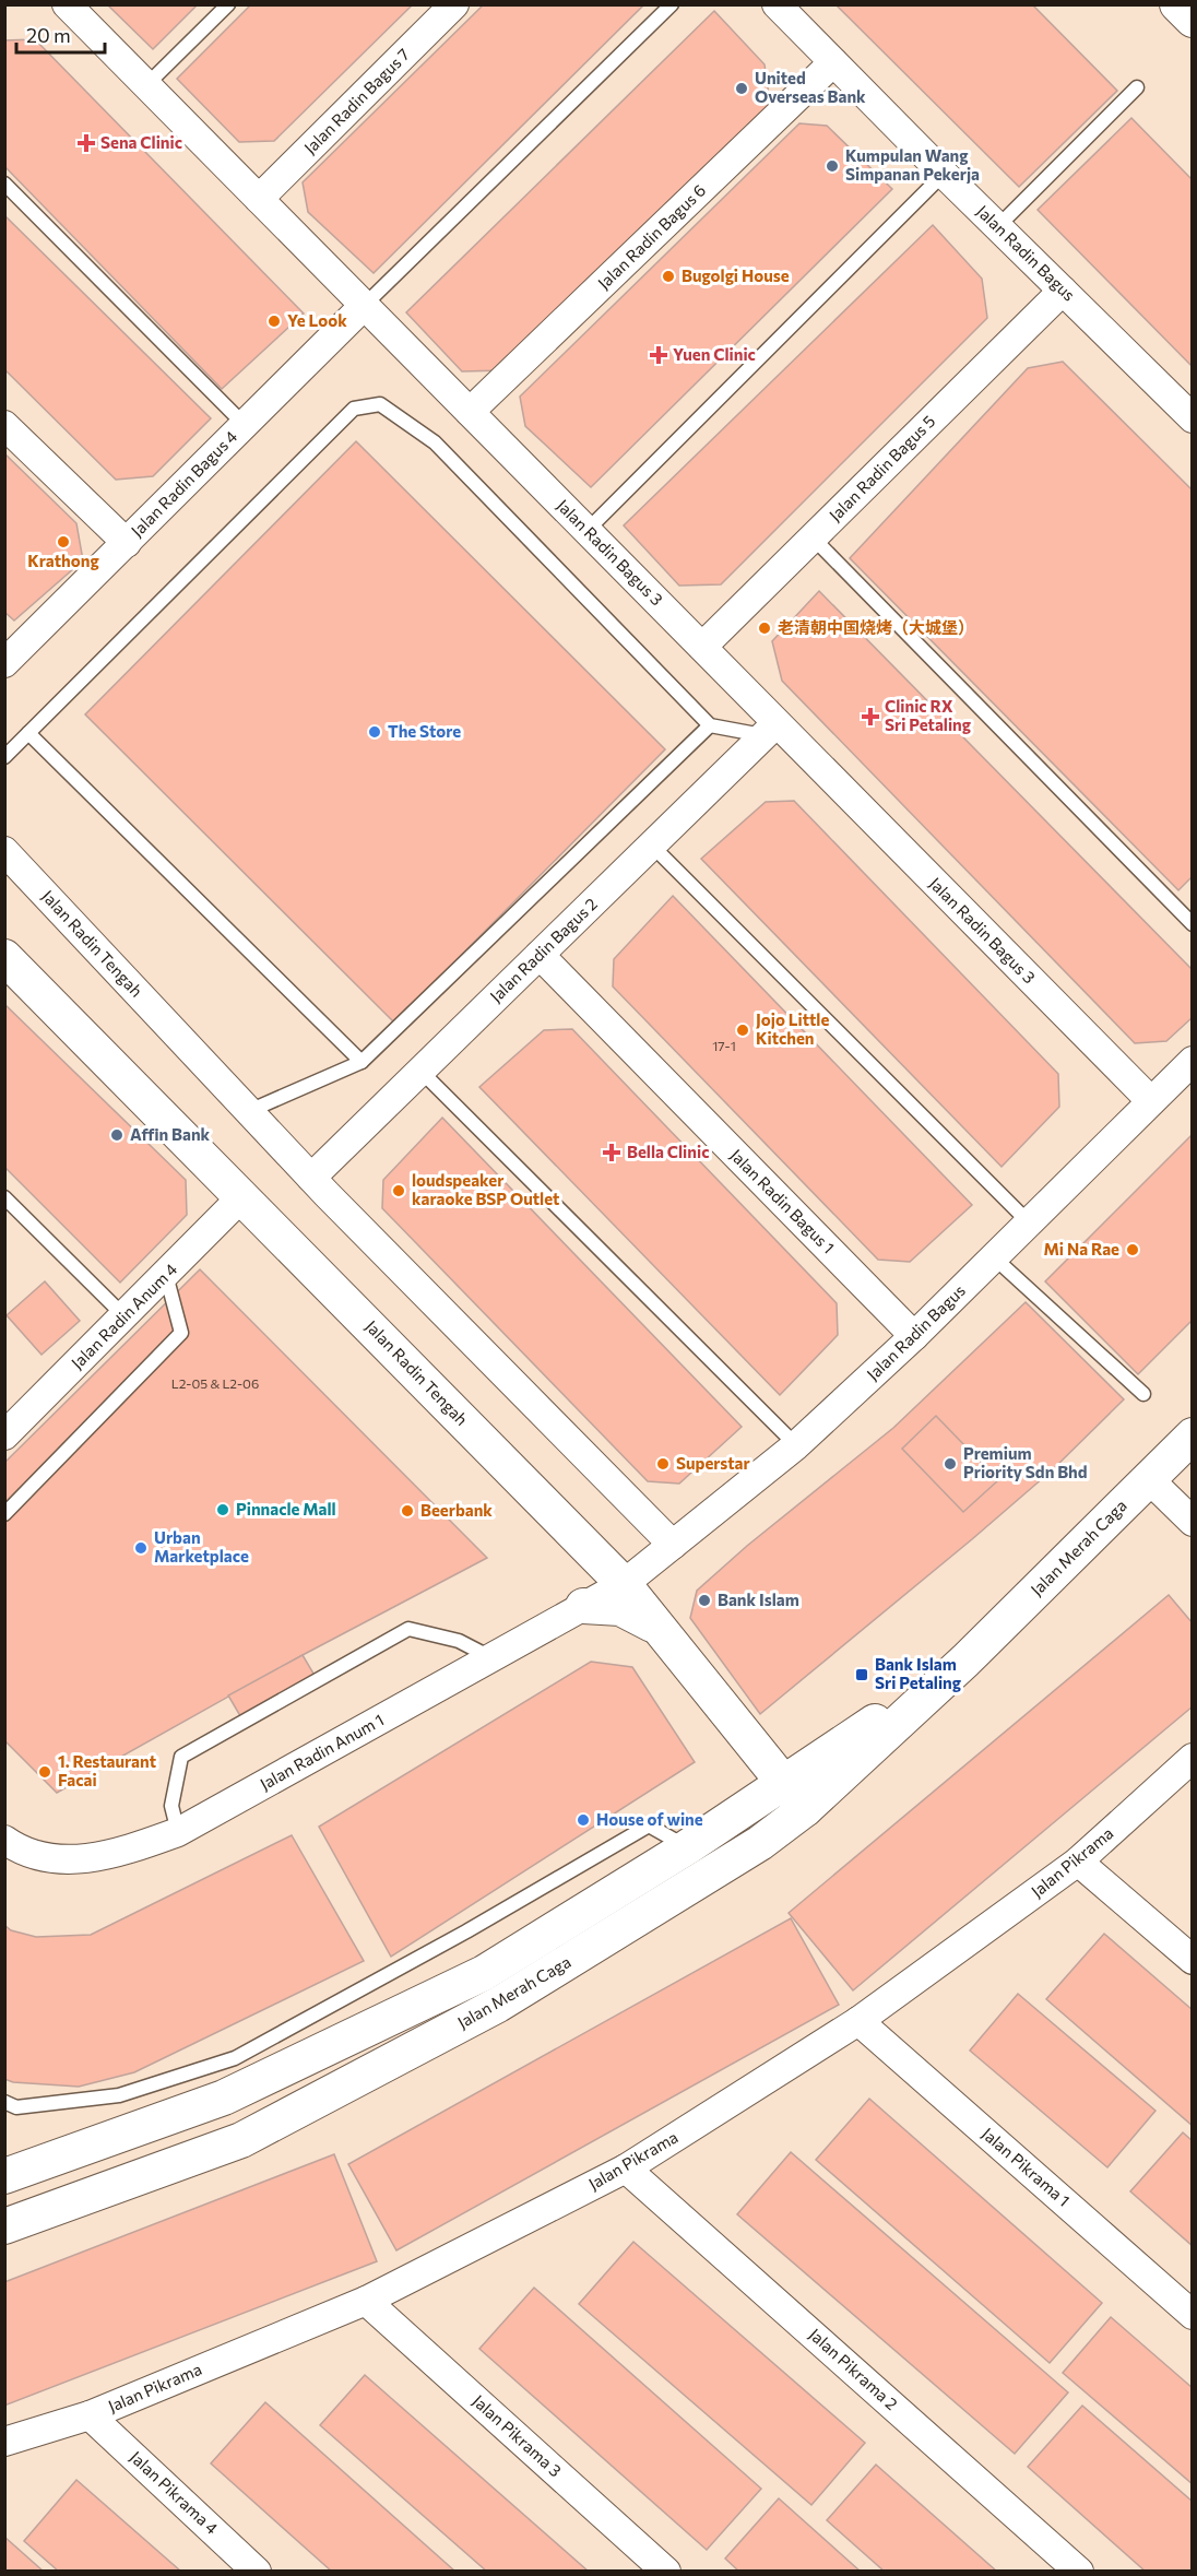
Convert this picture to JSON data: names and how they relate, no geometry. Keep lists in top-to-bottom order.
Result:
{
  "streets": {
    "street": [
      "Jalan Radin Bagus 7",
      "Jalan Radin Bagus 6",
      "Jalan Radin Bagus",
      "Jalan Radin Bagus 5",
      "Jalan Radin Bagus 4",
      "Jalan Radin Bagus 3",
      "Jalan Radin Tengah",
      "Jalan Radin Bagus 2",
      "Jalan Radin Bagus 1",
      "Jalan Radin Anum 4",
      "Jalan Merah Caga",
      "Jalan Radin Anum 1",
      "Jalan Pikrama",
      "Jalan Pikrama 1",
      "Jalan Pikrama 2",
      "Jalan Pikrama 3",
      "Jalan Pikrama 4"
    ]
  },
  "crossings": [
    ["Jalan Radin Bagus 7", "Jalan Radin Bagus 3"],
    ["Jalan Radin Bagus 6", "Jalan Radin Bagus"],
    ["Jalan Radin Bagus 6", "Jalan Radin Bagus 3"],
    ["Jalan Radin Bagus", "Jalan Radin Bagus 5"],
    ["Jalan Radin Bagus", "Jalan Radin Bagus 3"],
    ["Jalan Radin Bagus", "Jalan Radin Tengah"],
    ["Jalan Radin Bagus", "Jalan Radin Bagus 1"],
    ["Jalan Radin Bagus", "Jalan Radin Anum 1"],
    ["Jalan Radin Bagus 5", "Jalan Radin Bagus 3"],
    ["Jalan Radin Bagus 4", "Jalan Radin Bagus 3"],
    ["Jalan Radin Bagus 3", "Jalan Radin Bagus 2"],
    ["Jalan Radin Tengah", "Jalan Radin Bagus 2"],
    ["Jalan Radin Tengah", "Jalan Radin Anum 4"],
    ["Jalan Radin Tengah", "Jalan Merah Caga"],
    ["Jalan Radin Tengah", "Jalan Radin Anum 1"],
    ["Jalan Radin Bagus 2", "Jalan Radin Bagus 1"],
    ["Jalan Pikrama", "Jalan Pikrama 1"],
    ["Jalan Pikrama", "Jalan Pikrama 2"],
    ["Jalan Pikrama", "Jalan Pikrama 3"],
    ["Jalan Pikrama", "Jalan Pikrama 4"]
  ],
  "places": {
    "other": [
      "United Overseas Bank",
      "Kumpulan Wang Simpanan Pekerja",
      "Bugolgi House",
      "Ye Look",
      "Krathong",
      "老清朝中国烧烤（大城堡）",
      "The Store",
      "Jojo Little Kitchen",
      "Affin Bank",
      "loudspeaker karaoke BSP Outlet",
      "Mi Na Rae",
      "Superstar",
      "Premium Priority Sdn Bhd",
      "Pinnacle Mall",
      "Beerbank",
      "Urban Marketplace",
      "Bank Islam",
      "1. Restaurant Facai",
      "House of wine"
    ],
    "health": [
      "Sena Clinic",
      "Yuen Clinic",
      "Clinic RX Sri Petaling",
      "Bella Clinic"
    ],
    "transit": ["Bank Islam Sri Petaling"]
  },
  "house_numbers": ["17-1", "L2-05 & L2-06"],
  "scale_bar": "20 m"
}
